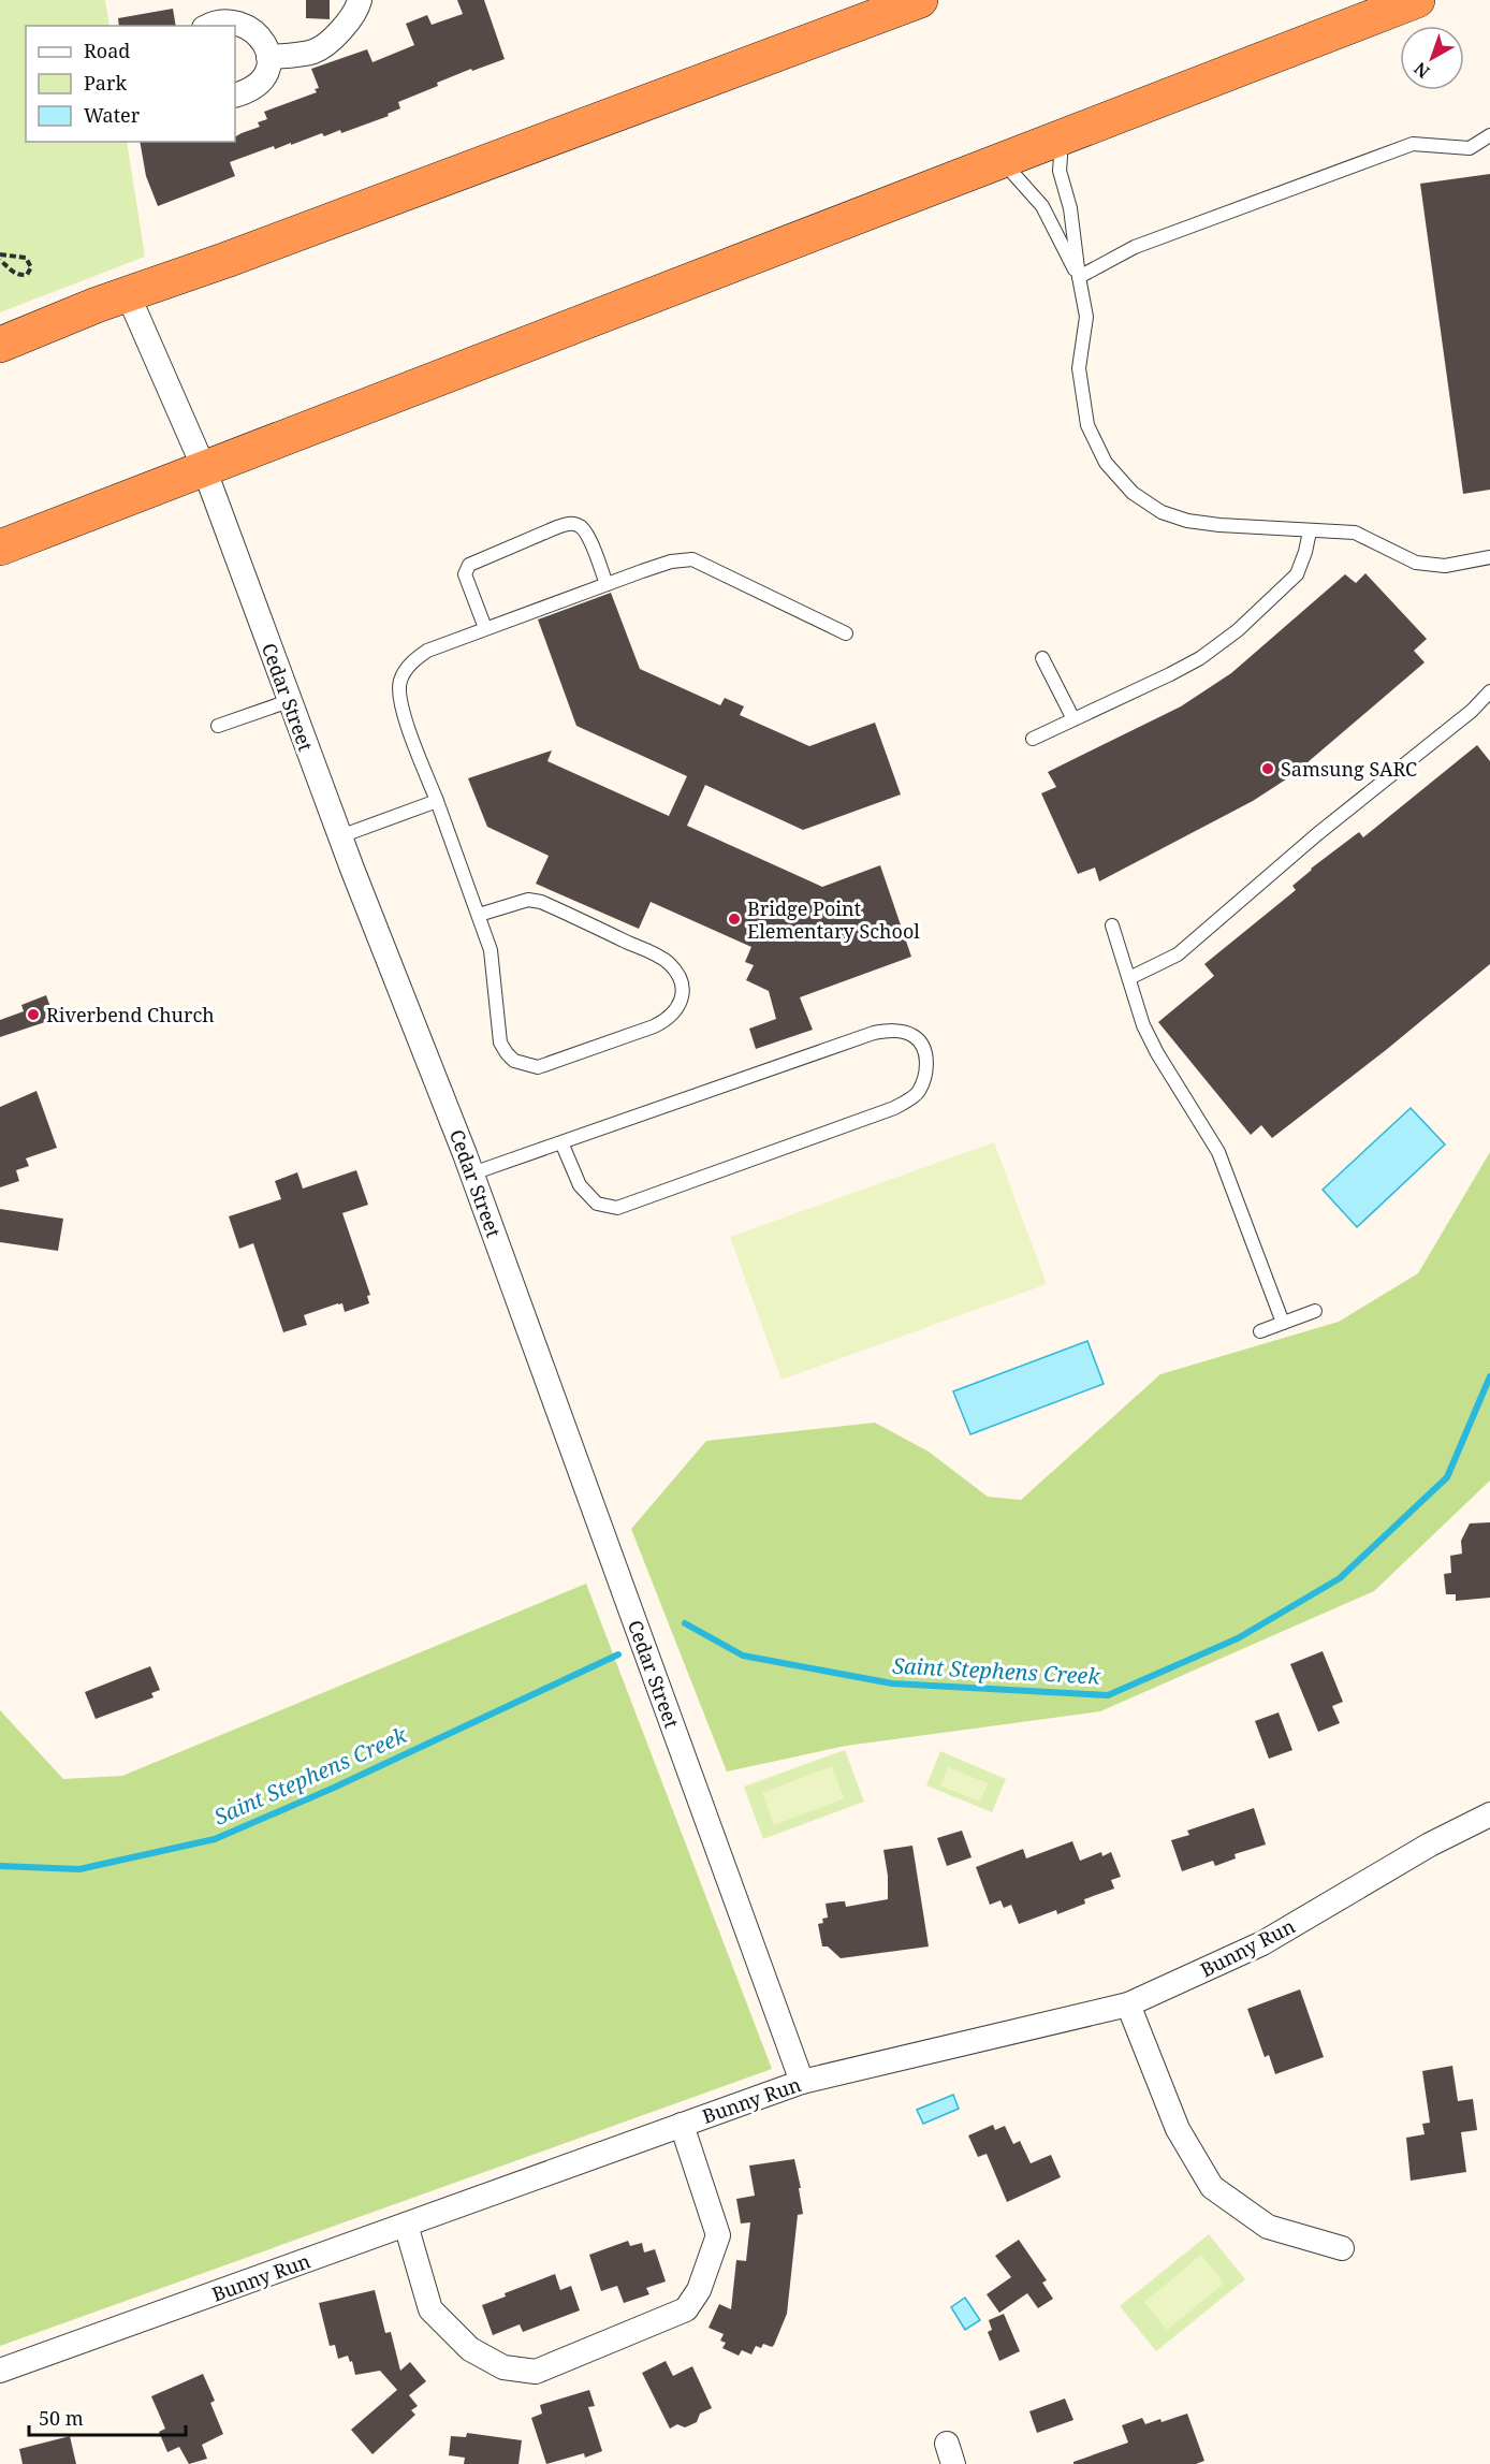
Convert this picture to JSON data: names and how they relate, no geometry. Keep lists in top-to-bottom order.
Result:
{
  "streets": {
    "street": ["Cedar Street", "Bunny Run"]
  },
  "crossings": [
    ["Cedar Street", "Bunny Run"]
  ],
  "water": ["Saint Stephens Creek"],
  "places": ["Samsung SARC", "Bridge Point Elementary School", "Riverbend Church"],
  "legend": ["Road", "Park", "Water"],
  "scale_bar": "50 m",
  "north": "bottom left"
}
